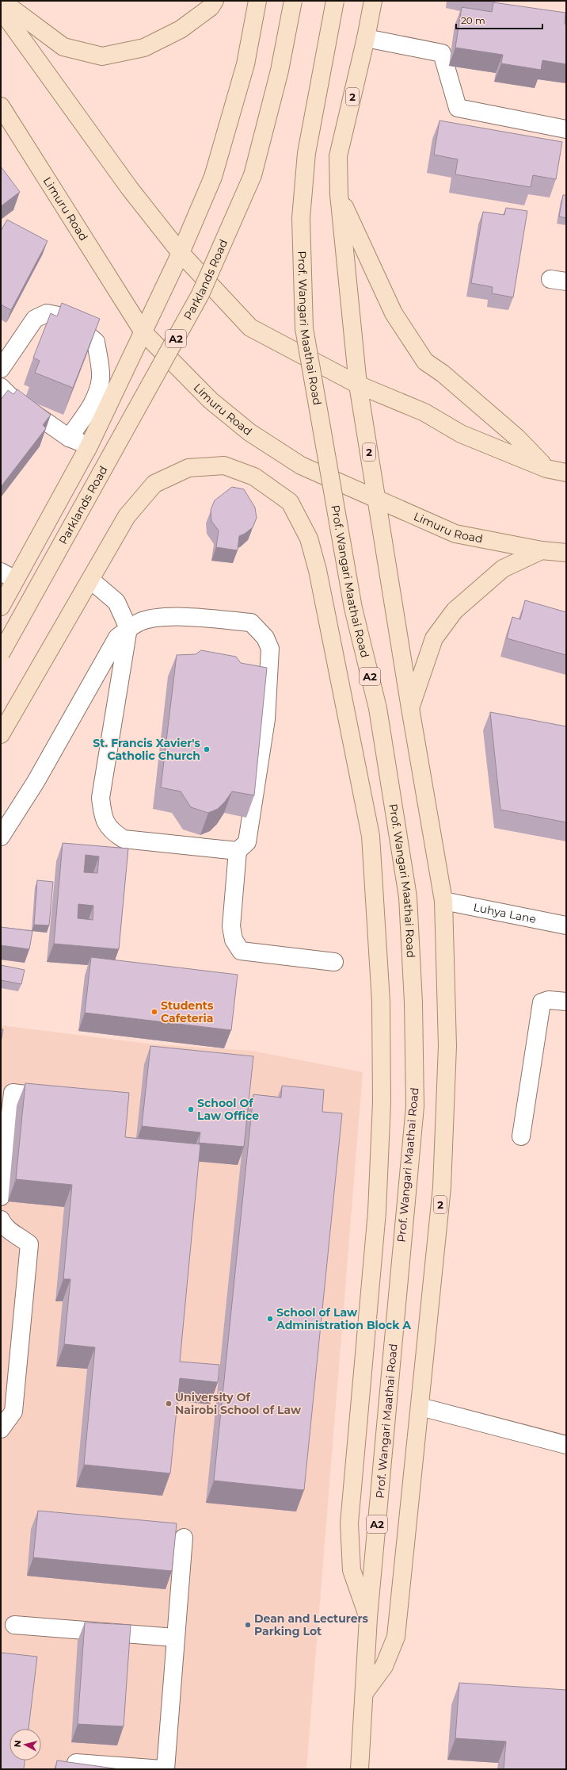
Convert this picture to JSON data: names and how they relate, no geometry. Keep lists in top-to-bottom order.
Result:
{
  "streets": {
    "main road": [
      "2",
      "Limuru Road",
      "Parklands Road",
      "Prof. Wangari Maathai Road",
      "A2"
    ],
    "street": ["Luhya Lane"]
  },
  "crossings": [
    ["2", "Limuru Road"],
    ["2", "Prof. Wangari Maathai Road"],
    ["2", "Luhya Lane"]
  ],
  "places": [
    "St. Francis Xavier's Catholic Church",
    "Students Cafeteria",
    "School Of Law Office",
    "School of Law Administration Block A",
    "University Of Nairobi School of Law",
    "Dean and Lecturers Parking Lot"
  ],
  "scale_bar": "20 m",
  "north": "left"
}
